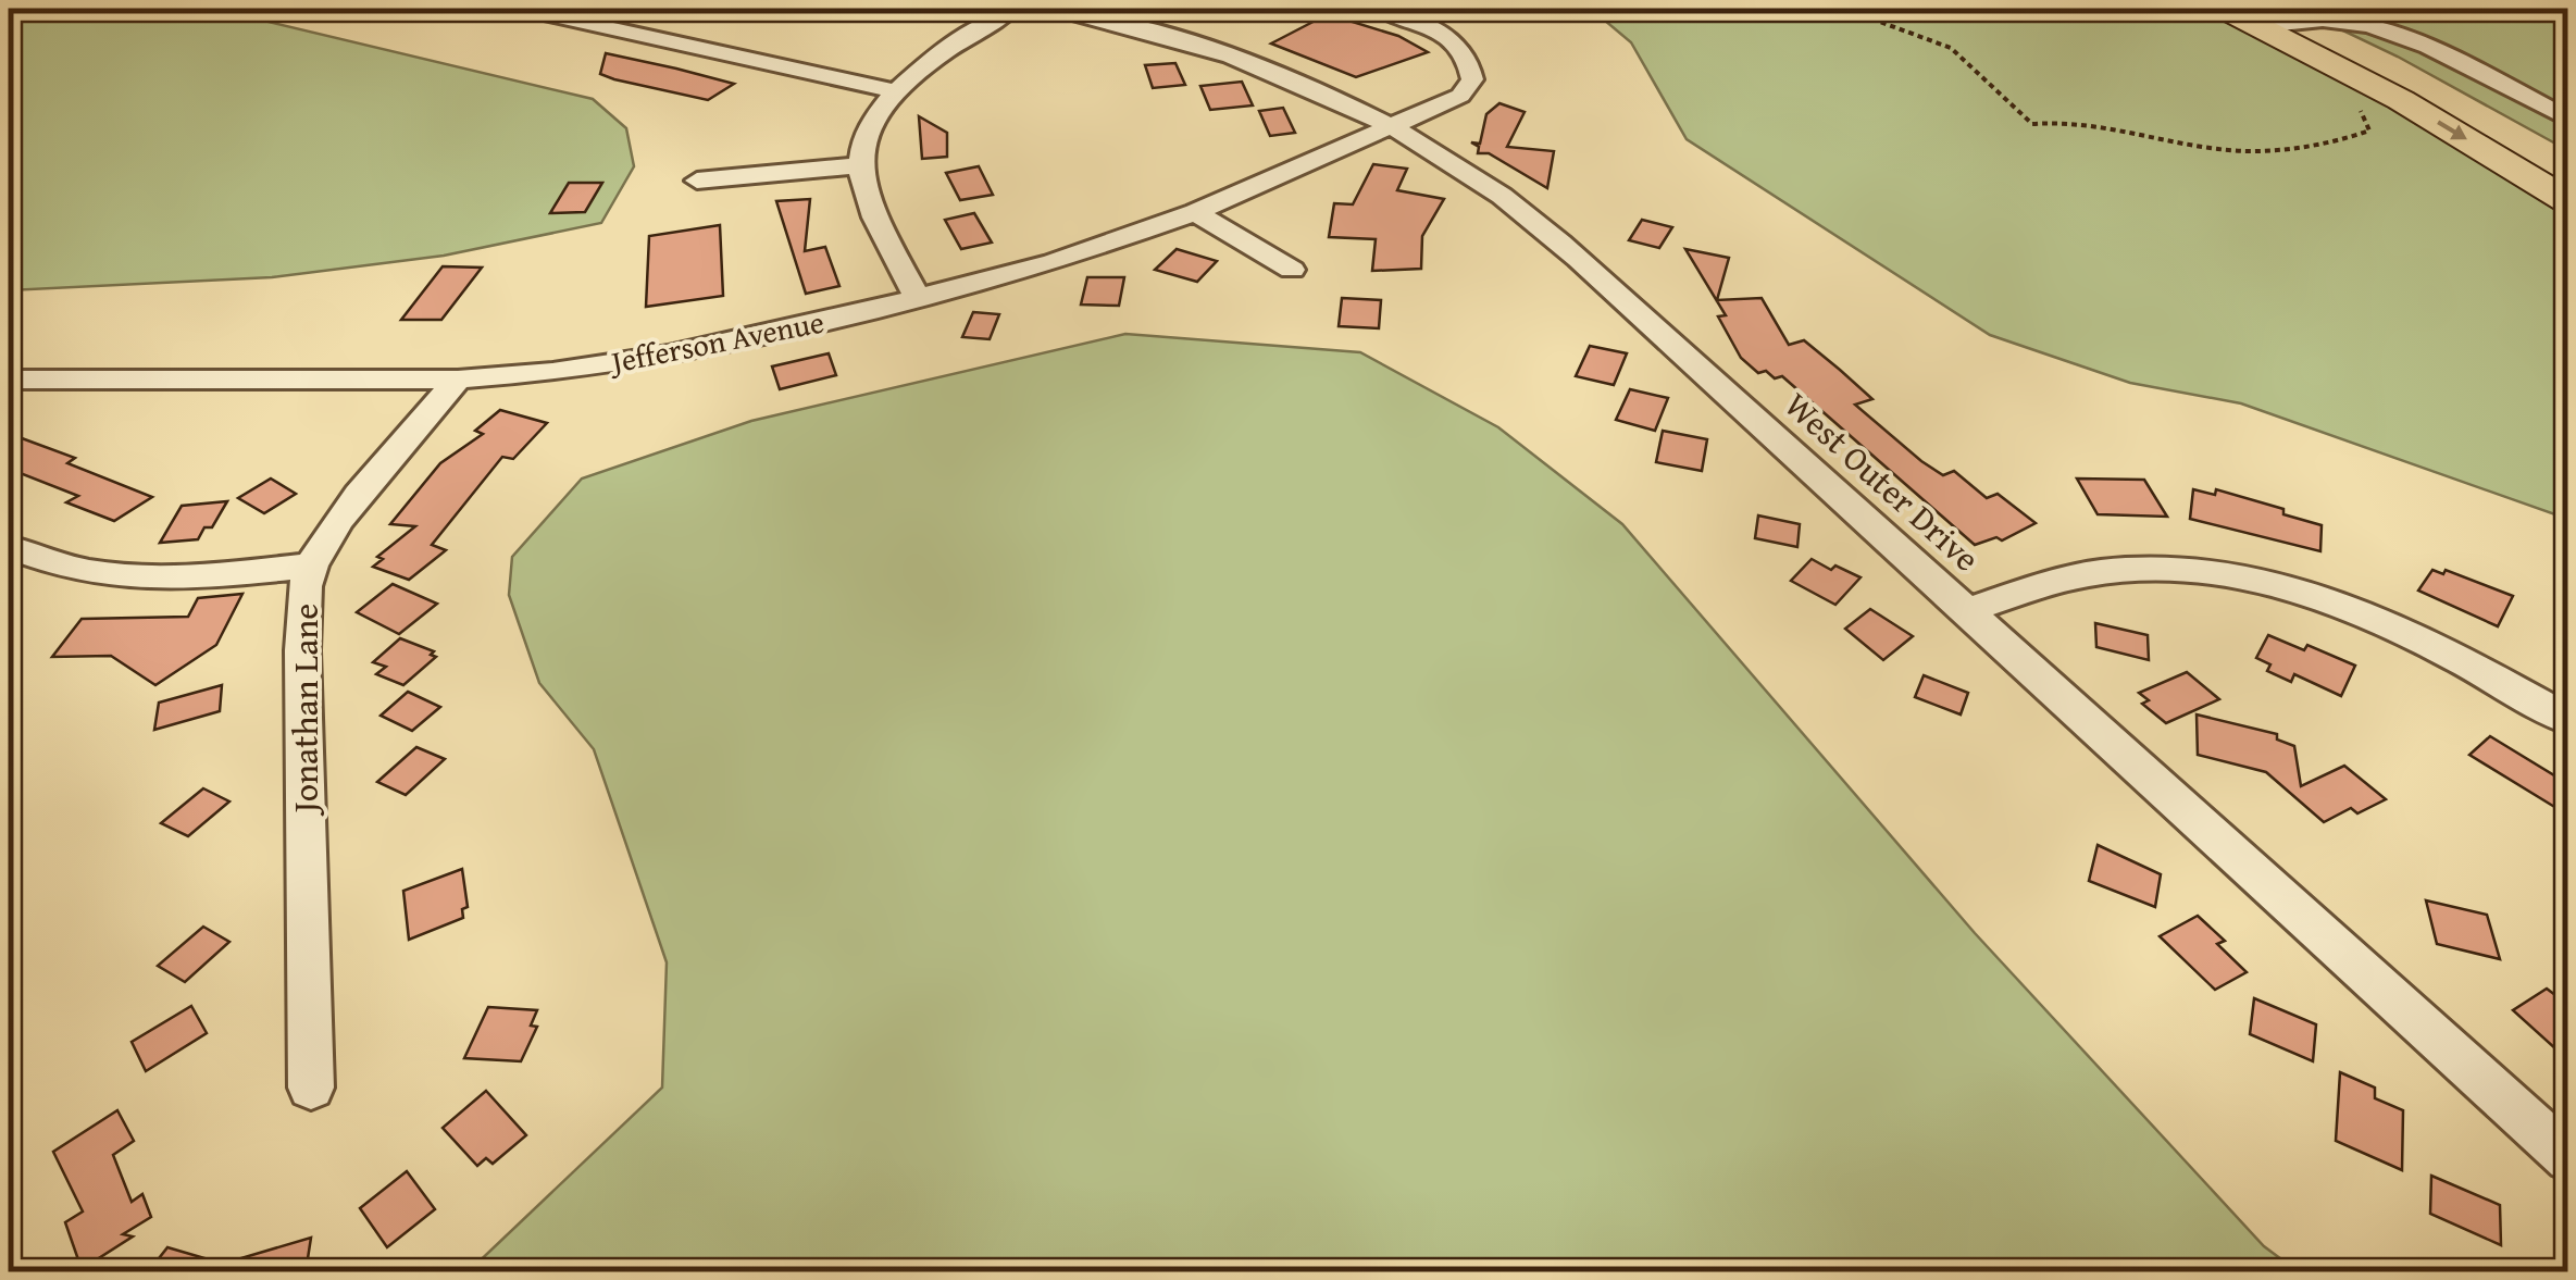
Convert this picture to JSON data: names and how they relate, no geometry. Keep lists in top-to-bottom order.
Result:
{
  "streets": {
    "street": ["Jefferson Avenue", "West Outer Drive", "Jonathan Lane"]
  },
  "crossings": [
    ["Jefferson Avenue", "West Outer Drive"],
    ["Jefferson Avenue", "Jonathan Lane"]
  ]
}
